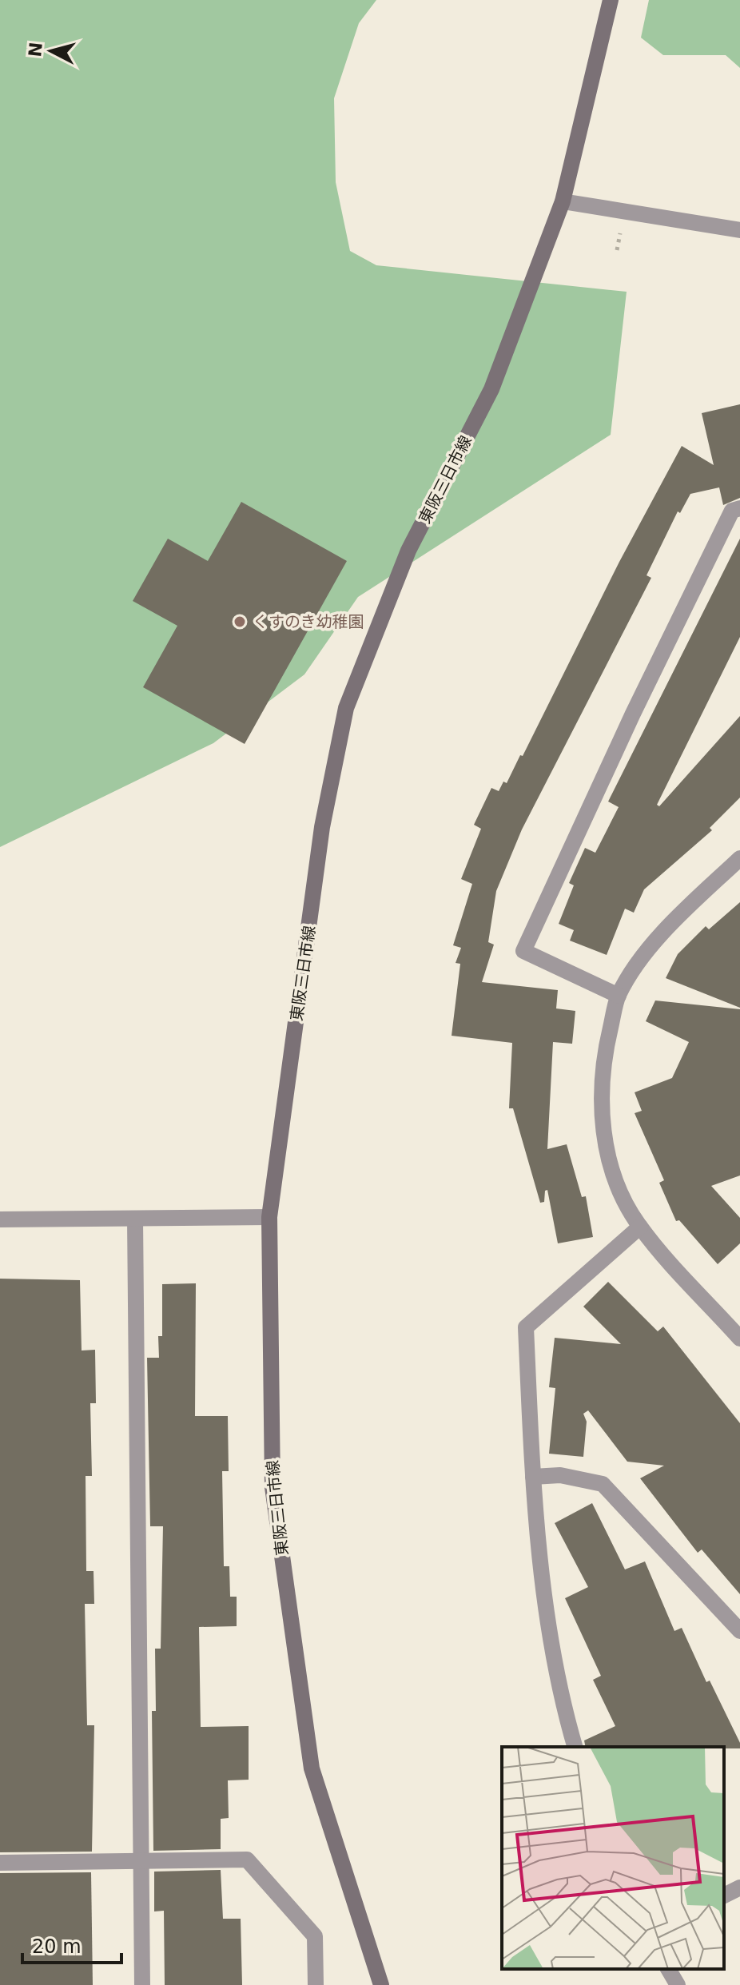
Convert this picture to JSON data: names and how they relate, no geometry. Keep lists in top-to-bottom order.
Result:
{
  "streets": {
    "main road": ["東阪三日市線"]
  },
  "places": ["くすのき幼稚園"],
  "scale_bar": "20 m",
  "north": "left"
}
